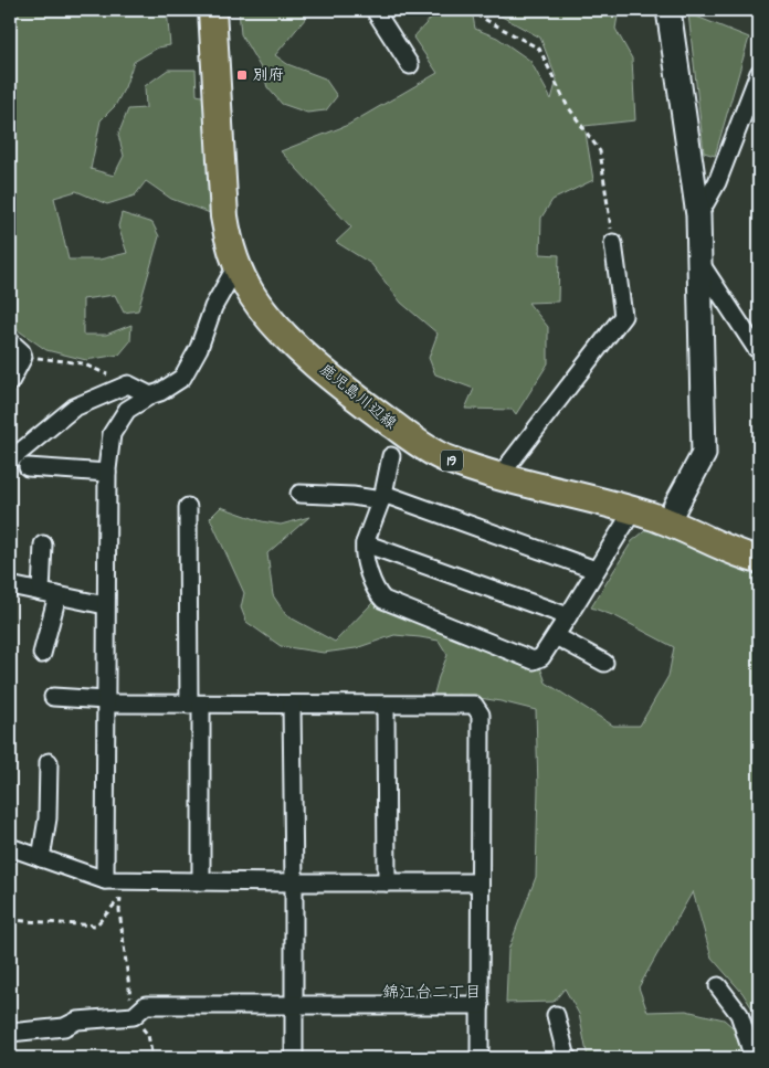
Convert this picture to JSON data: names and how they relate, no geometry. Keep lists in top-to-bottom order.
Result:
{
  "streets": {
    "main road": ["鹿児島川辺線", "19"]
  },
  "districts": ["錦江台二丁目"],
  "places": {
    "transit": ["別府"]
  }
}
